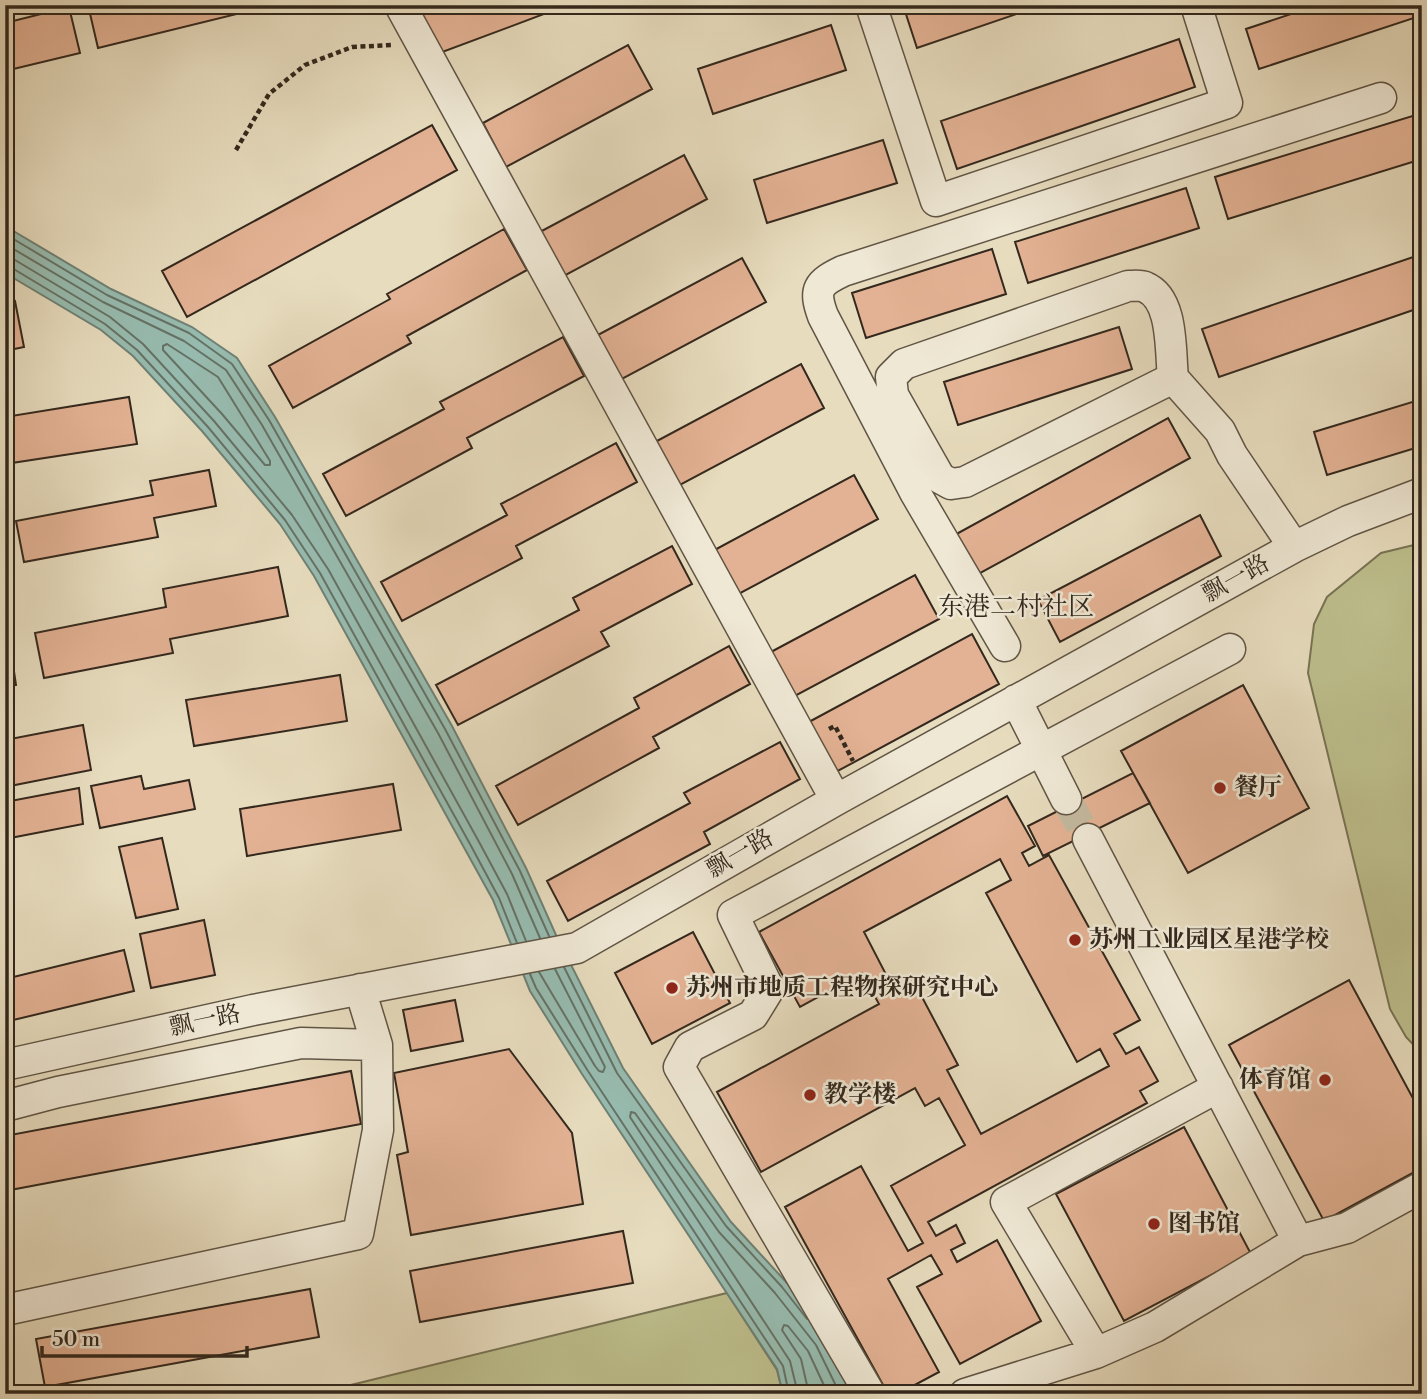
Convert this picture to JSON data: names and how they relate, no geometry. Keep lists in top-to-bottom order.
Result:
{
  "streets": {
    "street": ["飘一路"]
  },
  "districts": ["东港二村社区"],
  "places": [
    "餐厅",
    "苏州工业园区星港学校",
    "苏州市地质工程物探研究中心",
    "体育馆",
    "教学楼",
    "图书馆"
  ],
  "scale_bar": "50 m"
}
